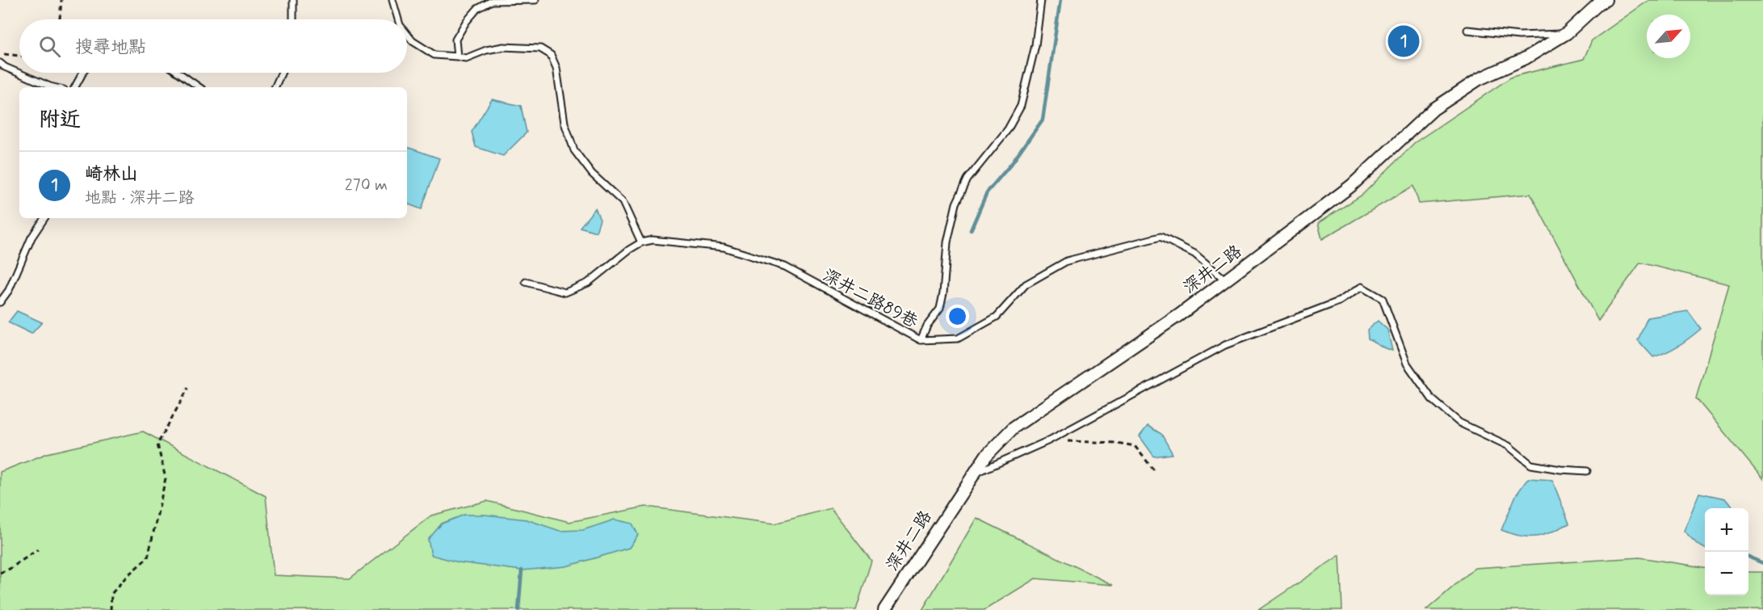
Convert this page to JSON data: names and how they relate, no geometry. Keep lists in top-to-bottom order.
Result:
{
  "streets": {
    "street": ["深井二路"],
    "lane": ["深井二路89巷"]
  },
  "crossings": [
    ["深井二路", "深井二路89巷"]
  ],
  "north": "top right",
  "page": {
    "search": "搜尋地點",
    "pins": "1",
    "heading": "附近",
    "list": [
      {
        "mark": "1",
        "name": "崎林山",
        "note": "地點 · 深井二路",
        "value": "270 m"
      }
    ],
    "map_buttons": ["+", "−"]
  }
}
